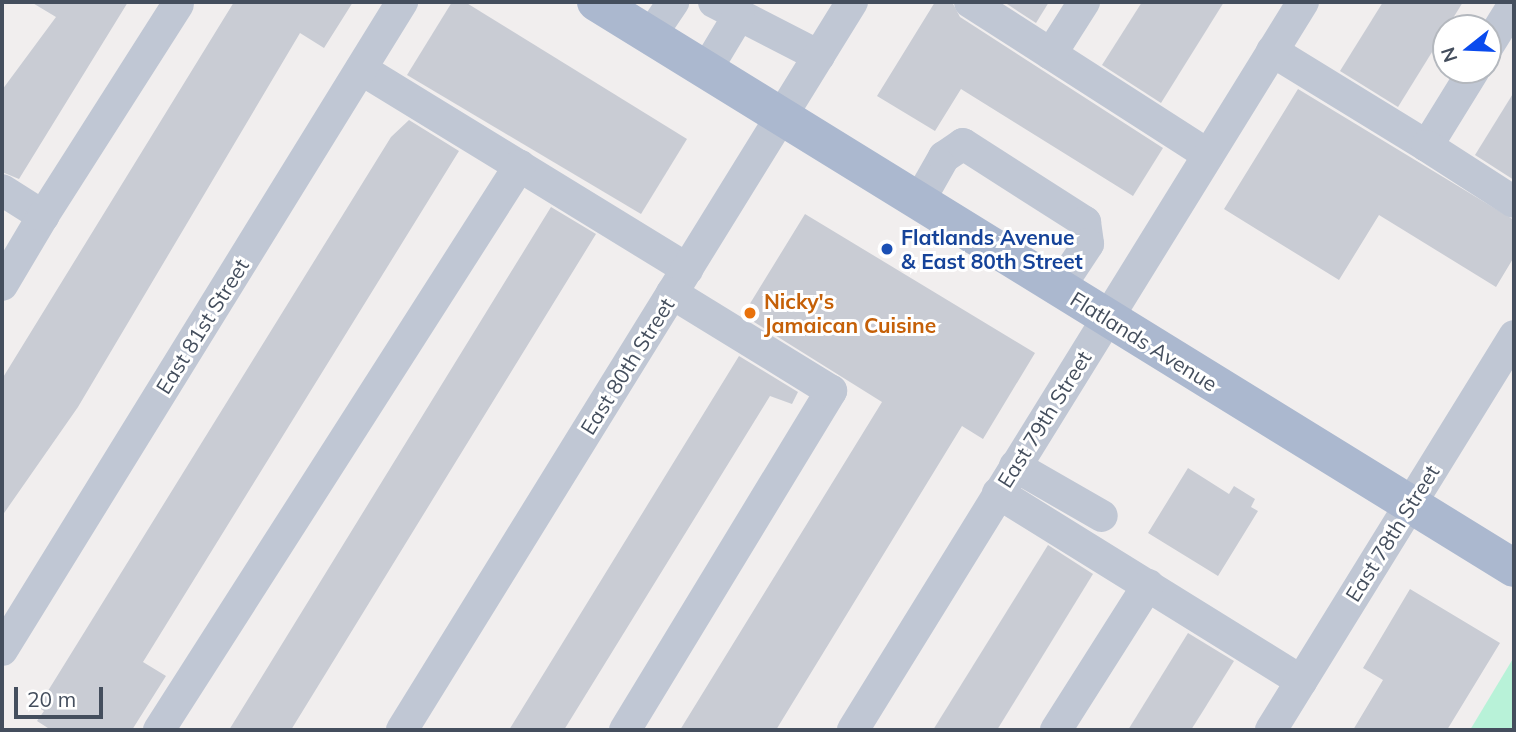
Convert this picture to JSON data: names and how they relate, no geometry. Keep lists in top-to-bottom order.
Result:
{
  "streets": {
    "main road": ["Flatlands Avenue"],
    "street": [
      "East 81st Street",
      "East 80th Street",
      "East 79th Street",
      "East 78th Street"
    ]
  },
  "crossings": [
    ["Flatlands Avenue", "East 80th Street"],
    ["Flatlands Avenue", "East 79th Street"],
    ["Flatlands Avenue", "East 78th Street"]
  ],
  "places": ["Flatlands Avenue & East 80th Street", "Nicky's Jamaican Cuisine"],
  "scale_bar": "20 m",
  "north": "left"
}
